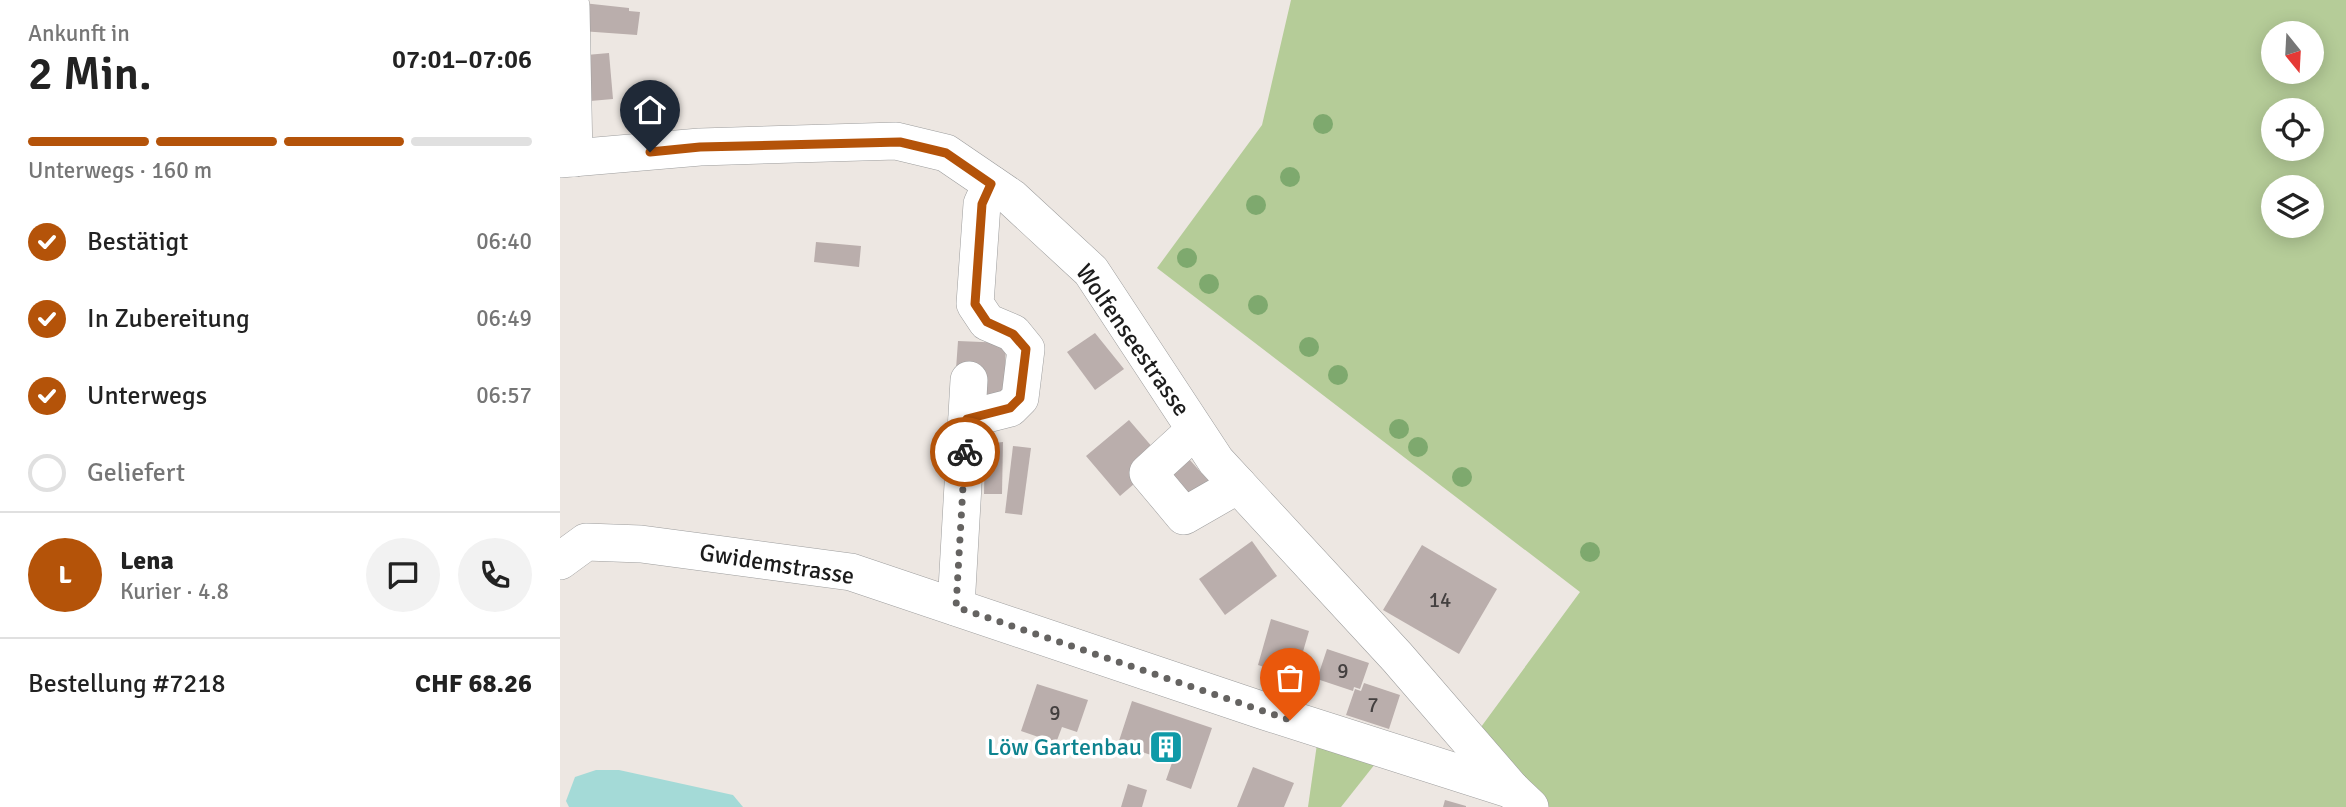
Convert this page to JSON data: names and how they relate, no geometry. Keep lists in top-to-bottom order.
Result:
{
  "streets": {
    "street": ["Wolfenseestrasse", "Gwidemstrasse"]
  },
  "crossings": [
    ["Wolfenseestrasse", "Gwidemstrasse"]
  ],
  "places": {
    "building": ["Löw Gartenbau"]
  },
  "house_numbers": [
    "14",
    "9",
    "7",
    "9"
  ],
  "north": "bottom",
  "page": {
    "heading": ["2 Min.", "Ankunft in", "07:01–07:06"],
    "panel": [
      "Lena",
      "Kurier · 4.8",
      "Bestellung #7218",
      "CHF 68.26"
    ],
    "bar": "Unterwegs · 160 m",
    "list": [
      ["Bestätigt", "06:40"],
      ["In Zubereitung", "06:49"],
      ["Unterwegs", "06:57"],
      "Geliefert"
    ],
    "round": "L"
  }
}
